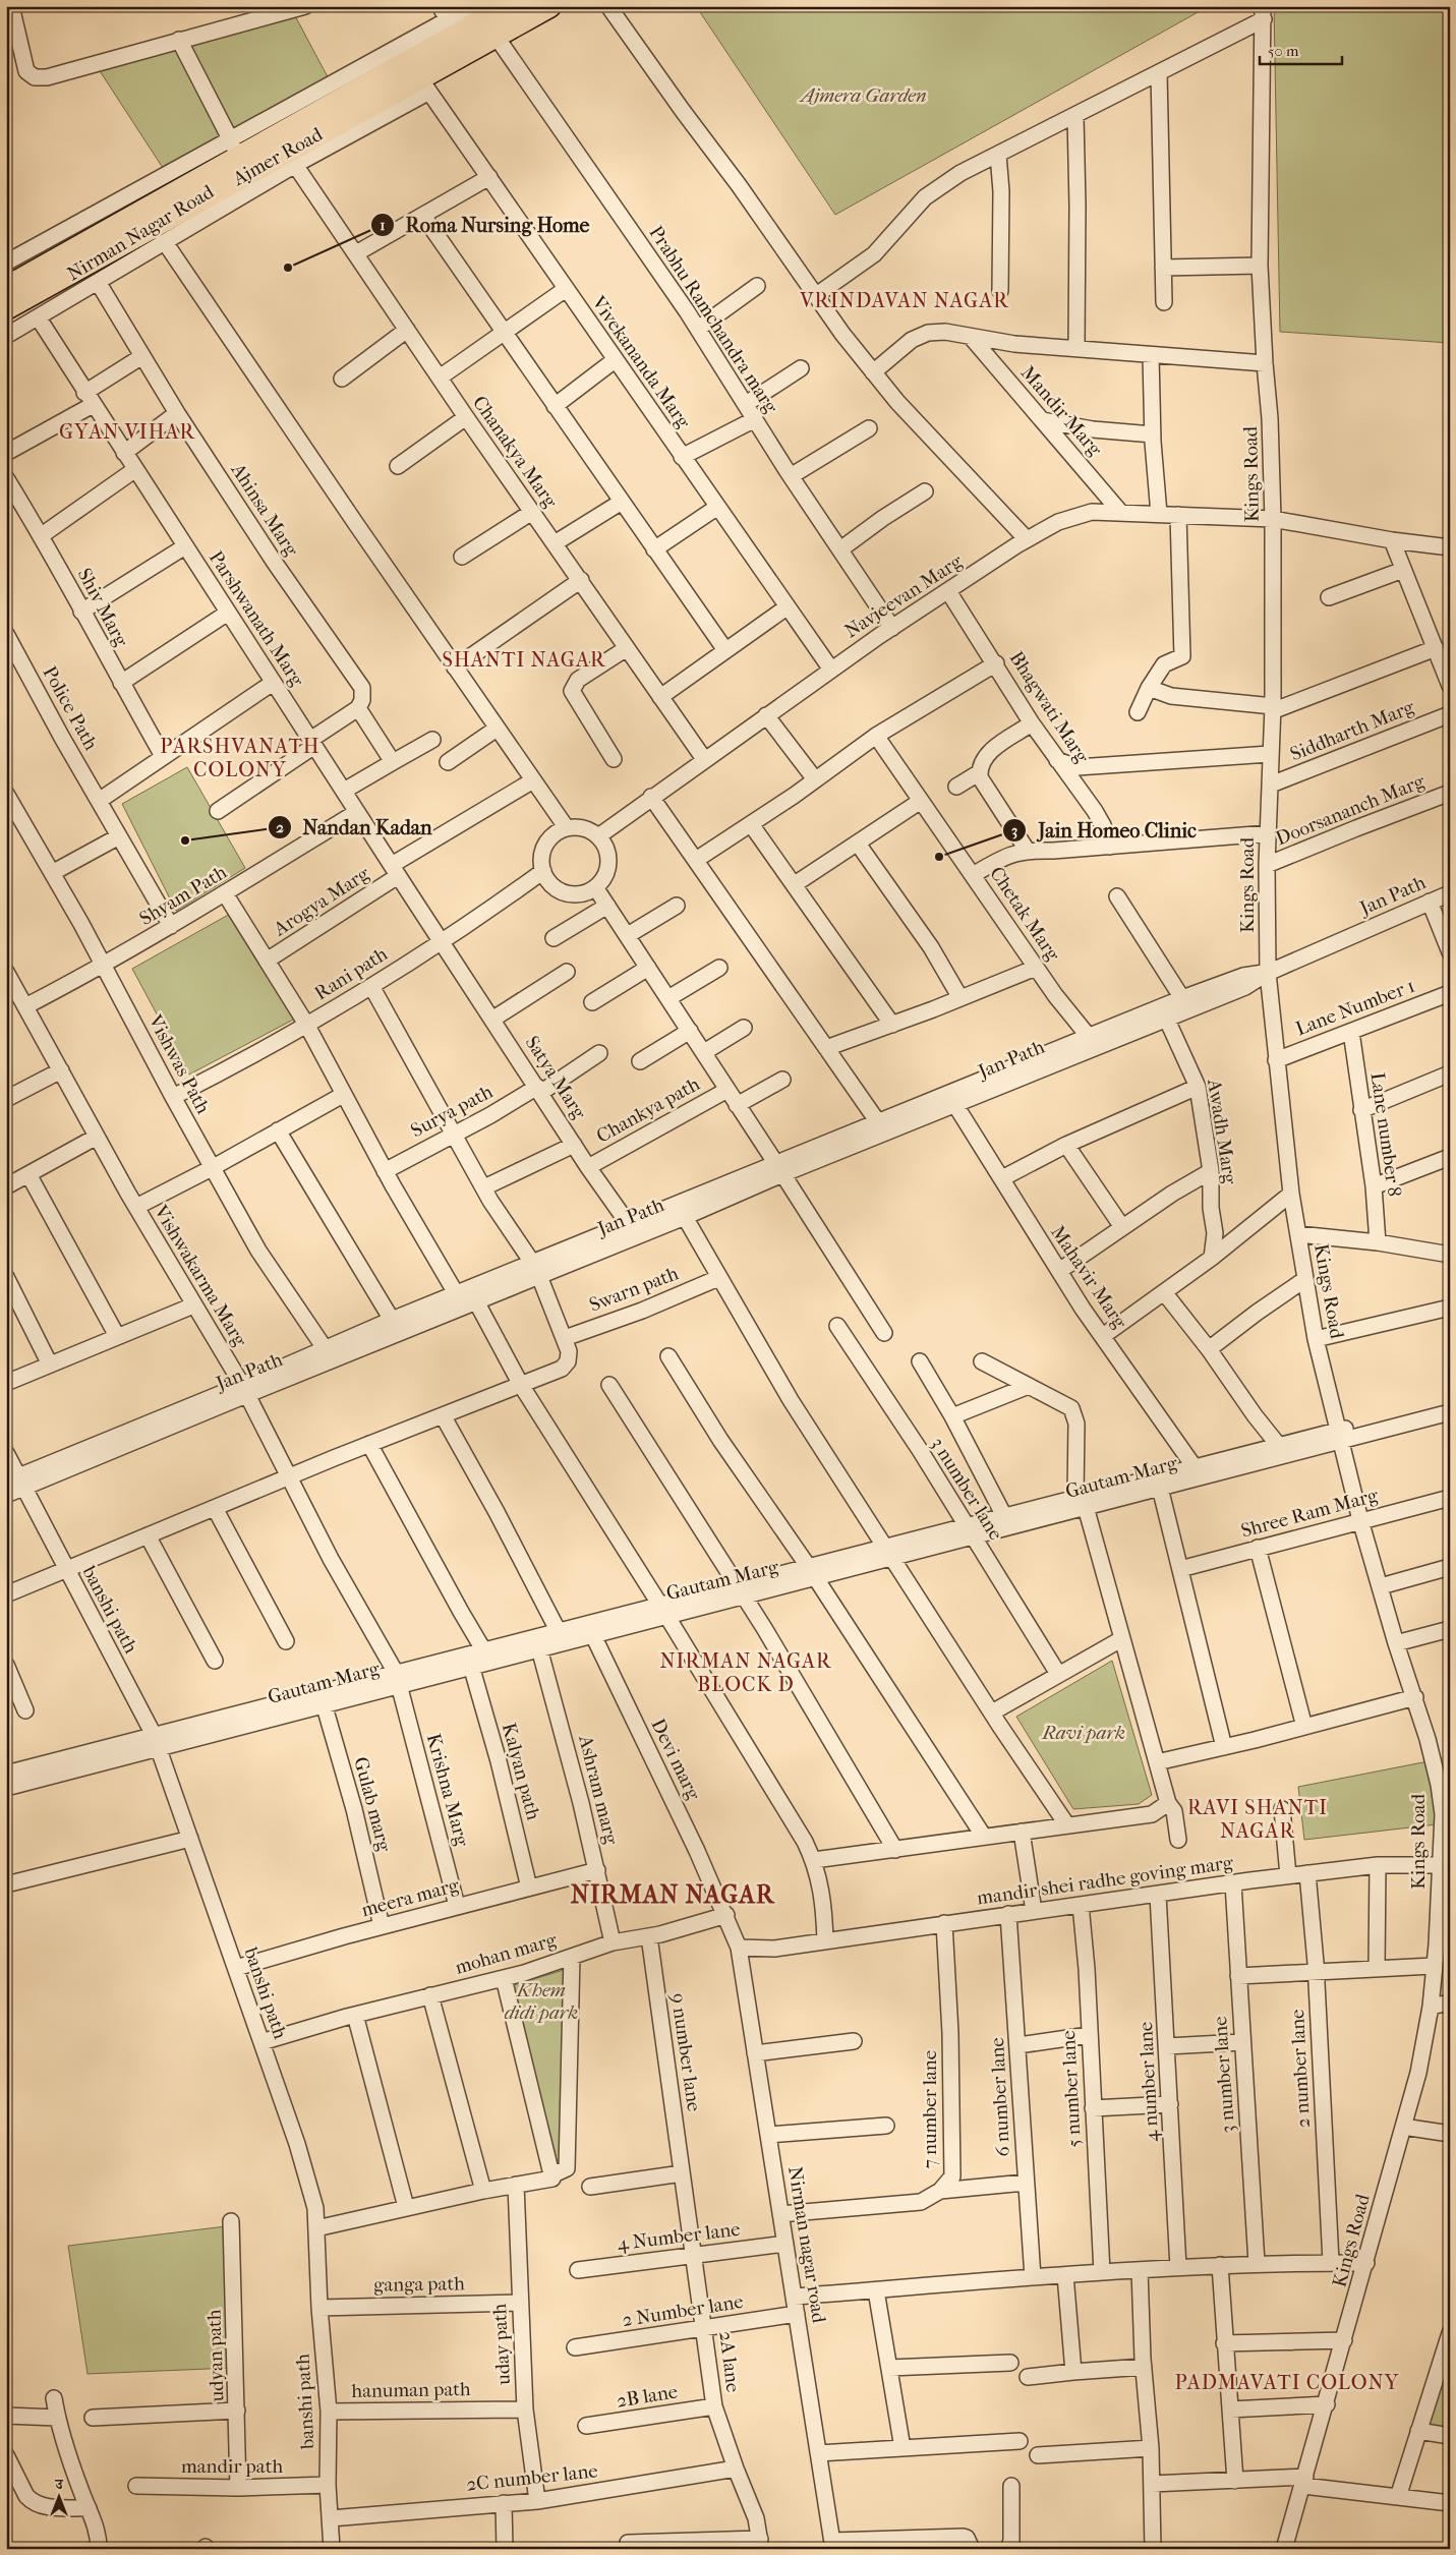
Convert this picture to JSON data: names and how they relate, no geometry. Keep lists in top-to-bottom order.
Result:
{
  "streets": {
    "highway": ["Ajmer Road"],
    "street": [
      "Nirman Nagar Road",
      "Prabhu Ramchandra marg",
      "Vivekananda Marg",
      "Mandir Marg",
      "Chanakya Marg",
      "Kings Road",
      "Ahinsa Marg",
      "Navjeevan Marg",
      "Shiv Marg",
      "Parshwanath Marg",
      "Bhagwati Marg",
      "Police Path",
      "Siddharth Marg",
      "Doorsananch Marg",
      "Shyam Path",
      "Jan Path",
      "Arogya Marg",
      "Chetak Marg",
      "Rani path",
      "Lane Number 1",
      "Vishwas Path",
      "Satya Marg",
      "Chankya path",
      "Surya path",
      "Awadh Marg",
      "Lane number 8",
      "Vishwakarma Marg",
      "Mahavir Marg",
      "Swarn path",
      "Gautam Marg",
      "3 number lane",
      "Shree Ram Marg",
      "banshi path",
      "Devi marg",
      "Kalyan path",
      "Krishna Marg",
      "Ashram marg",
      "Gulab marg",
      "mandir shei radhe goving marg",
      "meera marg",
      "mohan marg",
      "9 number lane",
      "2 number lane",
      "4 number lane",
      "5 number lane",
      "6 number lane",
      "7 number lane",
      "4 Number lane",
      "Nirman nagar road",
      "ganga path",
      "2 Number lane",
      "uday path",
      "udyan path",
      "2A lane",
      "hanuman path",
      "2B lane",
      "mandir path",
      "2C number lane"
    ]
  },
  "crossings": [
    ["Ajmer Road", "Nirman Nagar Road"],
    ["Ajmer Road", "Prabhu Ramchandra marg"],
    ["Ajmer Road", "Vivekananda Marg"],
    ["Nirman Nagar Road", "Vivekananda Marg"],
    ["Nirman Nagar Road", "Chanakya Marg"],
    ["Nirman Nagar Road", "Ahinsa Marg"],
    ["Nirman Nagar Road", "Parshwanath Marg"],
    ["Prabhu Ramchandra marg", "Navjeevan Marg"],
    ["Vivekananda Marg", "Navjeevan Marg"],
    ["Mandir Marg", "Navjeevan Marg"],
    ["Chanakya Marg", "Navjeevan Marg"],
    ["Kings Road", "Navjeevan Marg"],
    ["Kings Road", "Siddharth Marg"],
    ["Kings Road", "Doorsananch Marg"],
    ["Kings Road", "Jan Path"],
    ["Kings Road", "Lane Number 1"],
    ["Kings Road", "Gautam Marg"],
    ["Kings Road", "Shree Ram Marg"],
    ["Kings Road", "mandir shei radhe goving marg"],
    ["Navjeevan Marg", "Bhagwati Marg"],
    ["Navjeevan Marg", "Rani path"],
    ["Parshwanath Marg", "Shyam Path"],
    ["Parshwanath Marg", "Arogya Marg"],
    ["Parshwanath Marg", "Rani path"],
    ["Parshwanath Marg", "Satya Marg"],
    ["Police Path", "Shyam Path"],
    ["Shyam Path", "Vishwas Path"],
    ["Shyam Path", "Vishwakarma Marg"],
    ["Jan Path", "Chetak Marg"],
    ["Jan Path", "Vishwas Path"],
    ["Jan Path", "Satya Marg"],
    ["Jan Path", "Awadh Marg"],
    ["Jan Path", "Vishwakarma Marg"],
    ["Jan Path", "Mahavir Marg"],
    ["Jan Path", "banshi path"],
    ["Rani path", "Vishwas Path"],
    ["Rani path", "Satya Marg"],
    ["Lane Number 1", "Lane number 8"],
    ["Satya Marg", "Chankya path"],
    ["Satya Marg", "Surya path"],
    ["Vishwakarma Marg", "Gautam Marg"],
    ["Vishwakarma Marg", "Krishna Marg"],
    ["Gautam Marg", "3 number lane"],
    ["Gautam Marg", "banshi path"],
    ["Gautam Marg", "Devi marg"],
    ["Gautam Marg", "Kalyan path"],
    ["Gautam Marg", "Krishna Marg"],
    ["Gautam Marg", "Ashram marg"],
    ["Gautam Marg", "Gulab marg"],
    ["3 number lane", "mandir shei radhe goving marg"],
    ["banshi path", "meera marg"],
    ["banshi path", "mohan marg"],
    ["banshi path", "ganga path"],
    ["banshi path", "hanuman path"],
    ["banshi path", "mandir path"],
    ["banshi path", "2C number lane"],
    ["Devi marg", "mohan marg"],
    ["Kalyan path", "meera marg"],
    ["Krishna Marg", "meera marg"],
    ["Ashram marg", "meera marg"],
    ["Ashram marg", "mohan marg"],
    ["Gulab marg", "meera marg"],
    ["mandir shei radhe goving marg", "2 number lane"],
    ["mandir shei radhe goving marg", "4 number lane"],
    ["mandir shei radhe goving marg", "5 number lane"],
    ["mandir shei radhe goving marg", "6 number lane"],
    ["mandir shei radhe goving marg", "7 number lane"],
    ["mandir shei radhe goving marg", "Nirman nagar road"],
    ["mohan marg", "9 number lane"],
    ["9 number lane", "2A lane"],
    ["7 number lane", "Nirman nagar road"],
    ["4 Number lane", "Nirman nagar road"],
    ["4 Number lane", "2A lane"],
    ["Nirman nagar road", "2 Number lane"],
    ["ganga path", "uday path"],
    ["2 Number lane", "2A lane"],
    ["uday path", "hanuman path"],
    ["uday path", "2C number lane"],
    ["udyan path", "mandir path"],
    ["2A lane", "2B lane"],
    ["2A lane", "2C number lane"]
  ],
  "districts": [
    "VRINDAVAN NAGAR",
    "GYAN VIHAR",
    "SHANTI NAGAR",
    "PARSHVANATH COLONY",
    "NIRMAN NAGAR BLOCK D",
    "RAVI SHANTI NAGAR",
    "NIRMAN NAGAR",
    "PADMAVATI COLONY"
  ],
  "parks": ["Ajmera Garden", "Ravi park", "Khem didi park"],
  "places": ["Roma Nursing Home", "Nandan Kadan", "Jain Homeo Clinic"],
  "scale_bar": "50 m",
  "north": "top"
}
